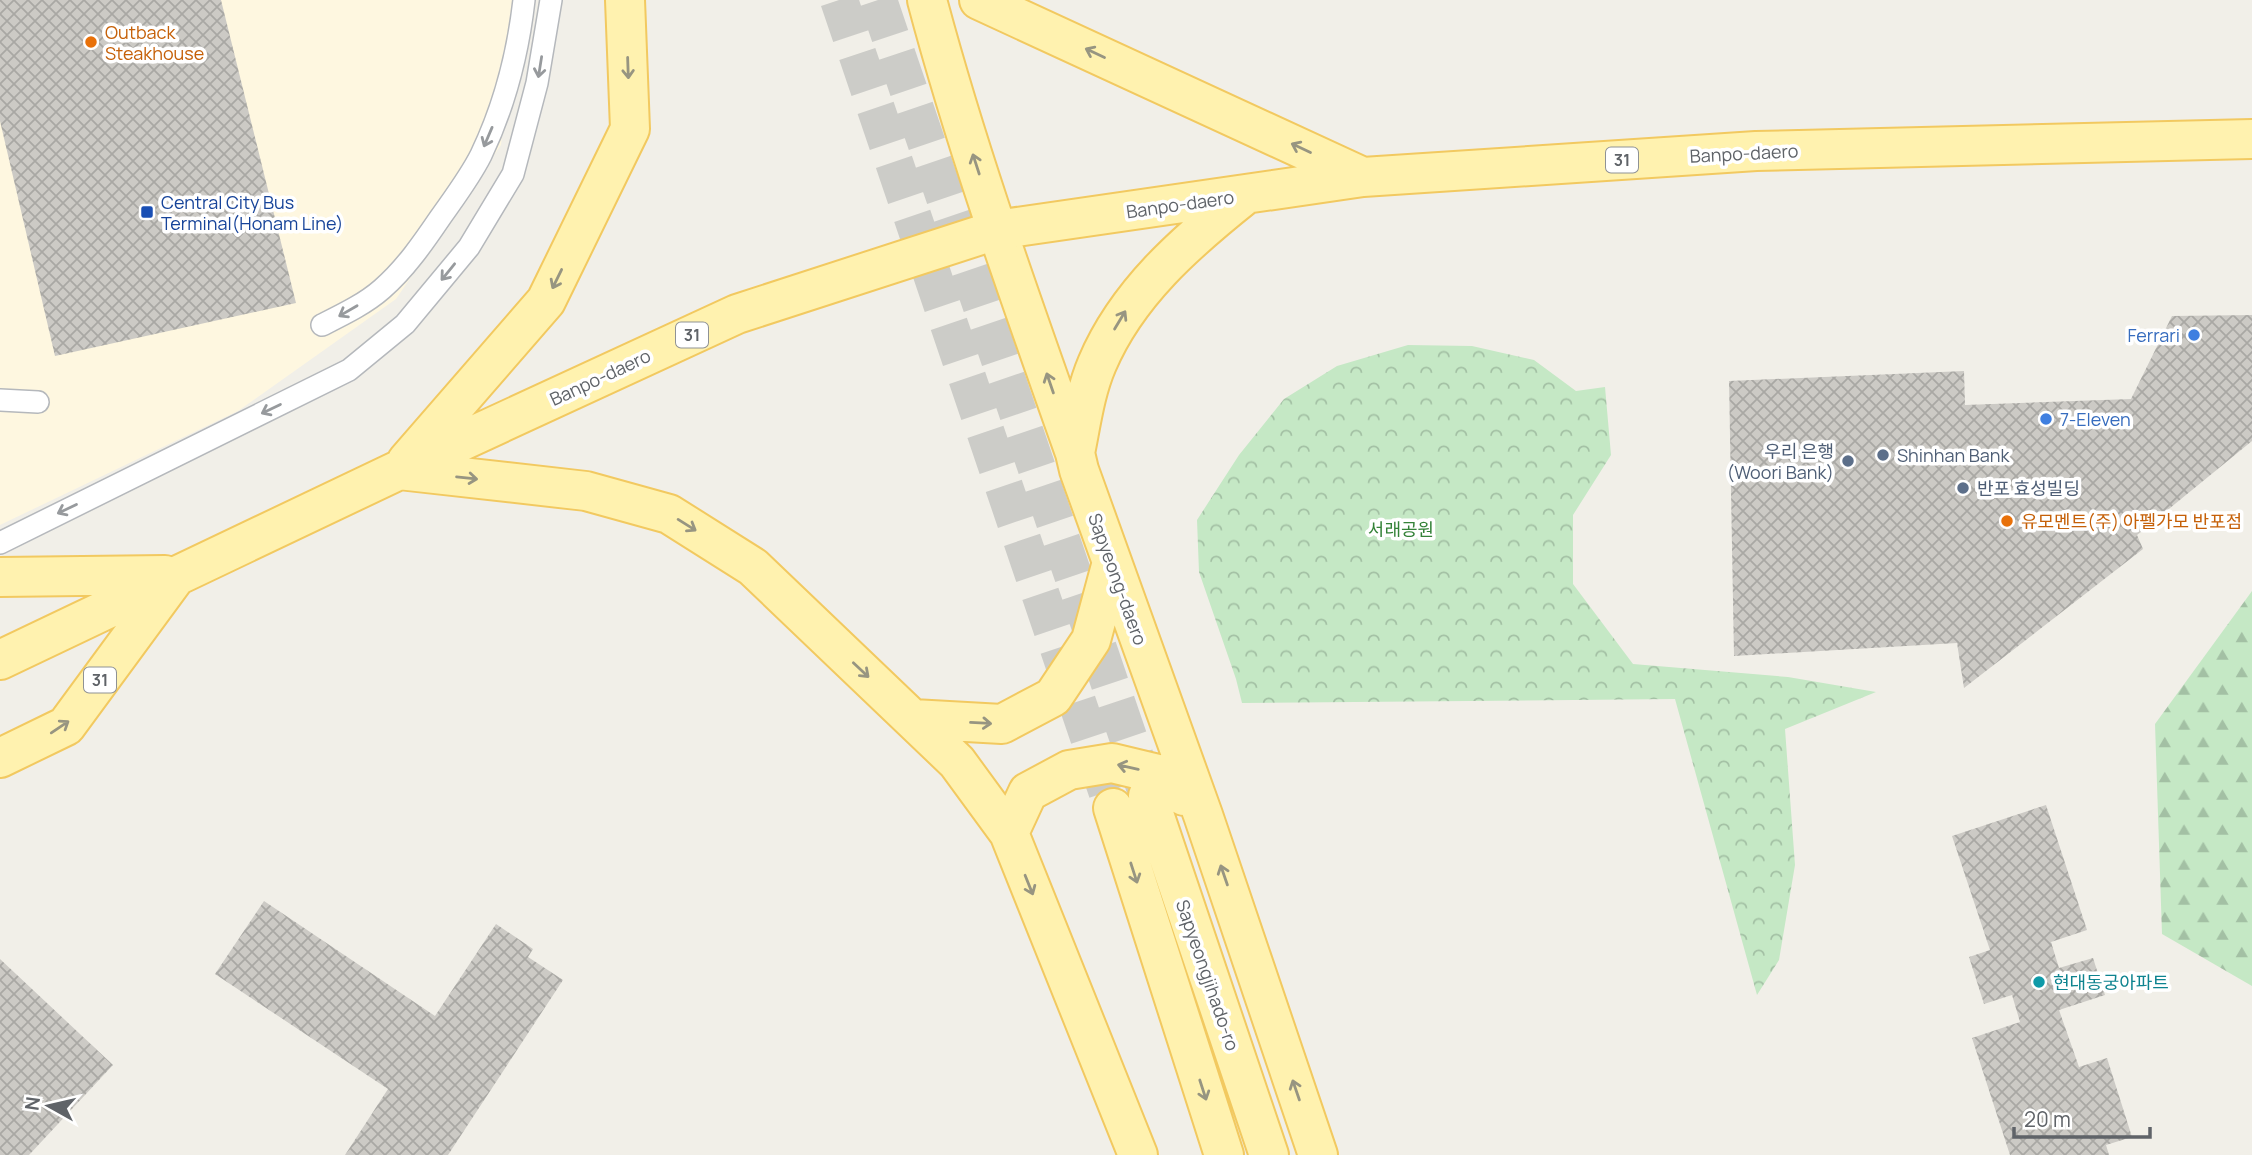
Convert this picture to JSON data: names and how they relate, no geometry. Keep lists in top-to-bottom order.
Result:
{
  "streets": {
    "main road": [
      "Banpo-daero",
      "31",
      "Sapyeong-daero",
      "Sapyeongjihado-ro"
    ]
  },
  "crossings": [
    ["Banpo-daero", "31"],
    ["Banpo-daero", "Sapyeong-daero"]
  ],
  "parks": ["서래공원"],
  "places": {
    "other": [
      "Outback Steakhouse",
      "Ferrari",
      "7-Eleven",
      "Shinhan Bank",
      "우리 은행 (Woori Bank)",
      "반포 효성빌딩",
      "유모멘트(주) 아펠가모 반포점",
      "현대동궁아파트"
    ],
    "transit": ["Central City Bus Terminal(Honam Line)"]
  },
  "scale_bar": "20 m",
  "north": "left"
}
